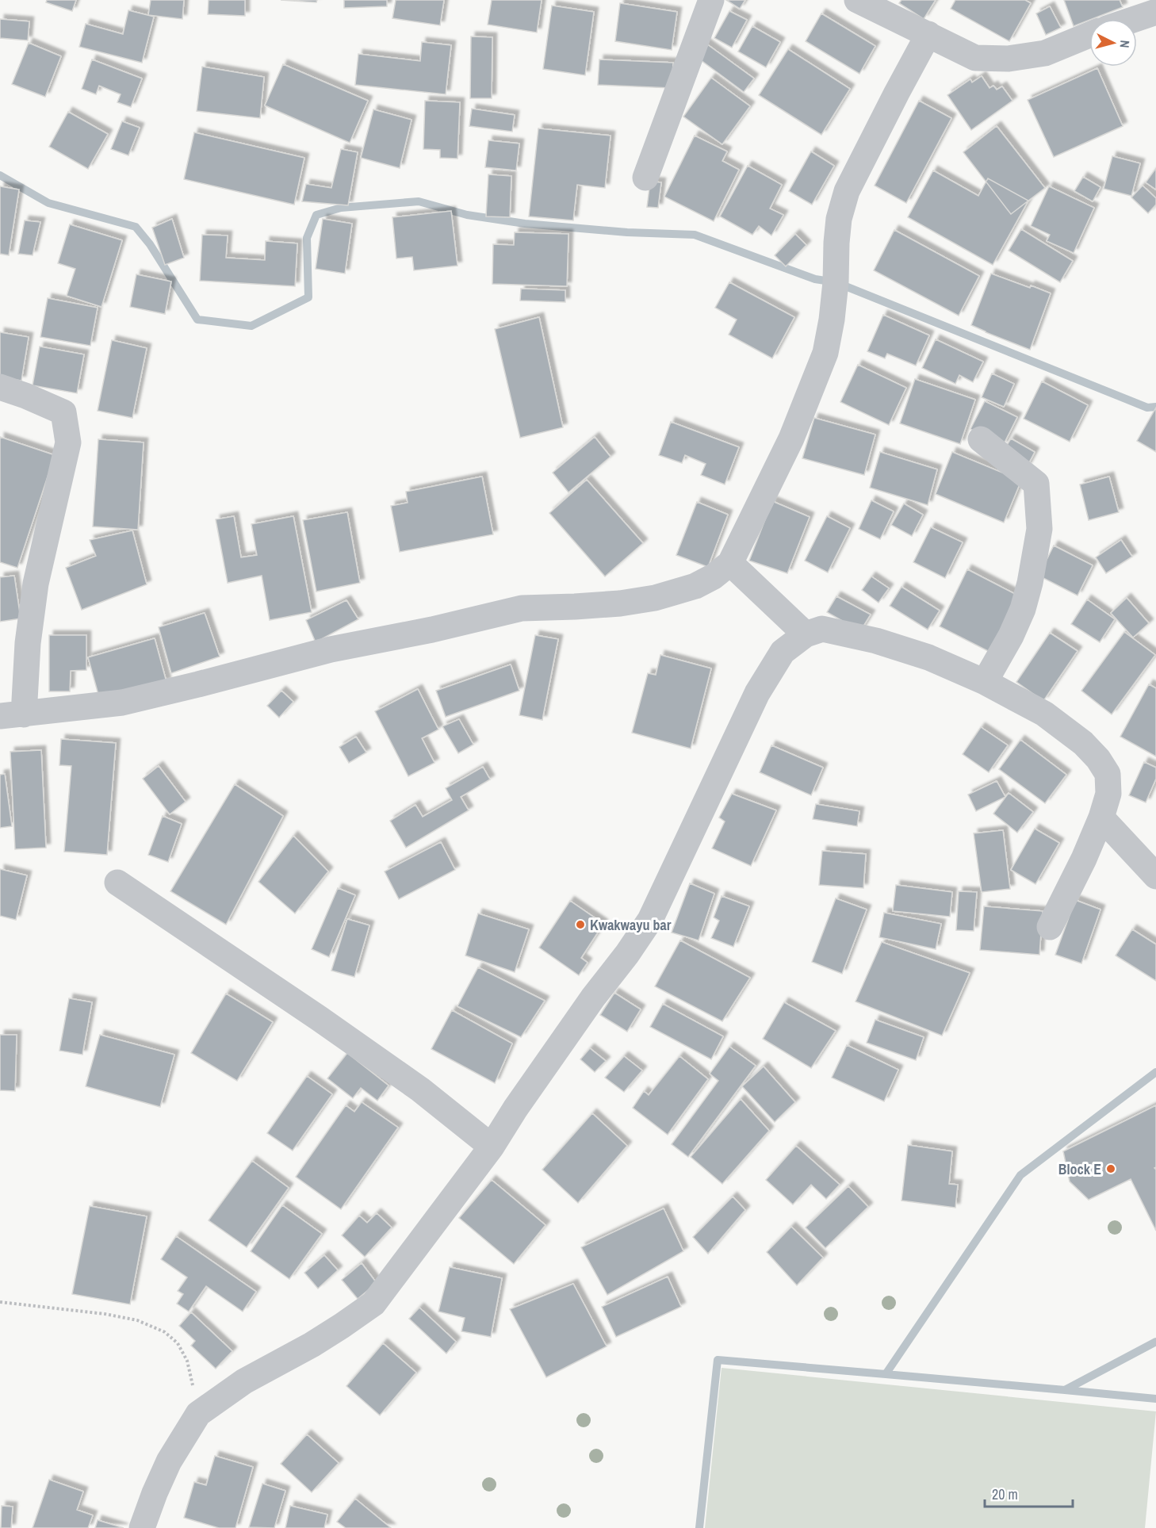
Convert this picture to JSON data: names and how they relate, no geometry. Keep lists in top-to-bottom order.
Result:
{
  "places": ["Kwakwayu bar", "Block E"],
  "scale_bar": "20 m",
  "north": "right"
}
